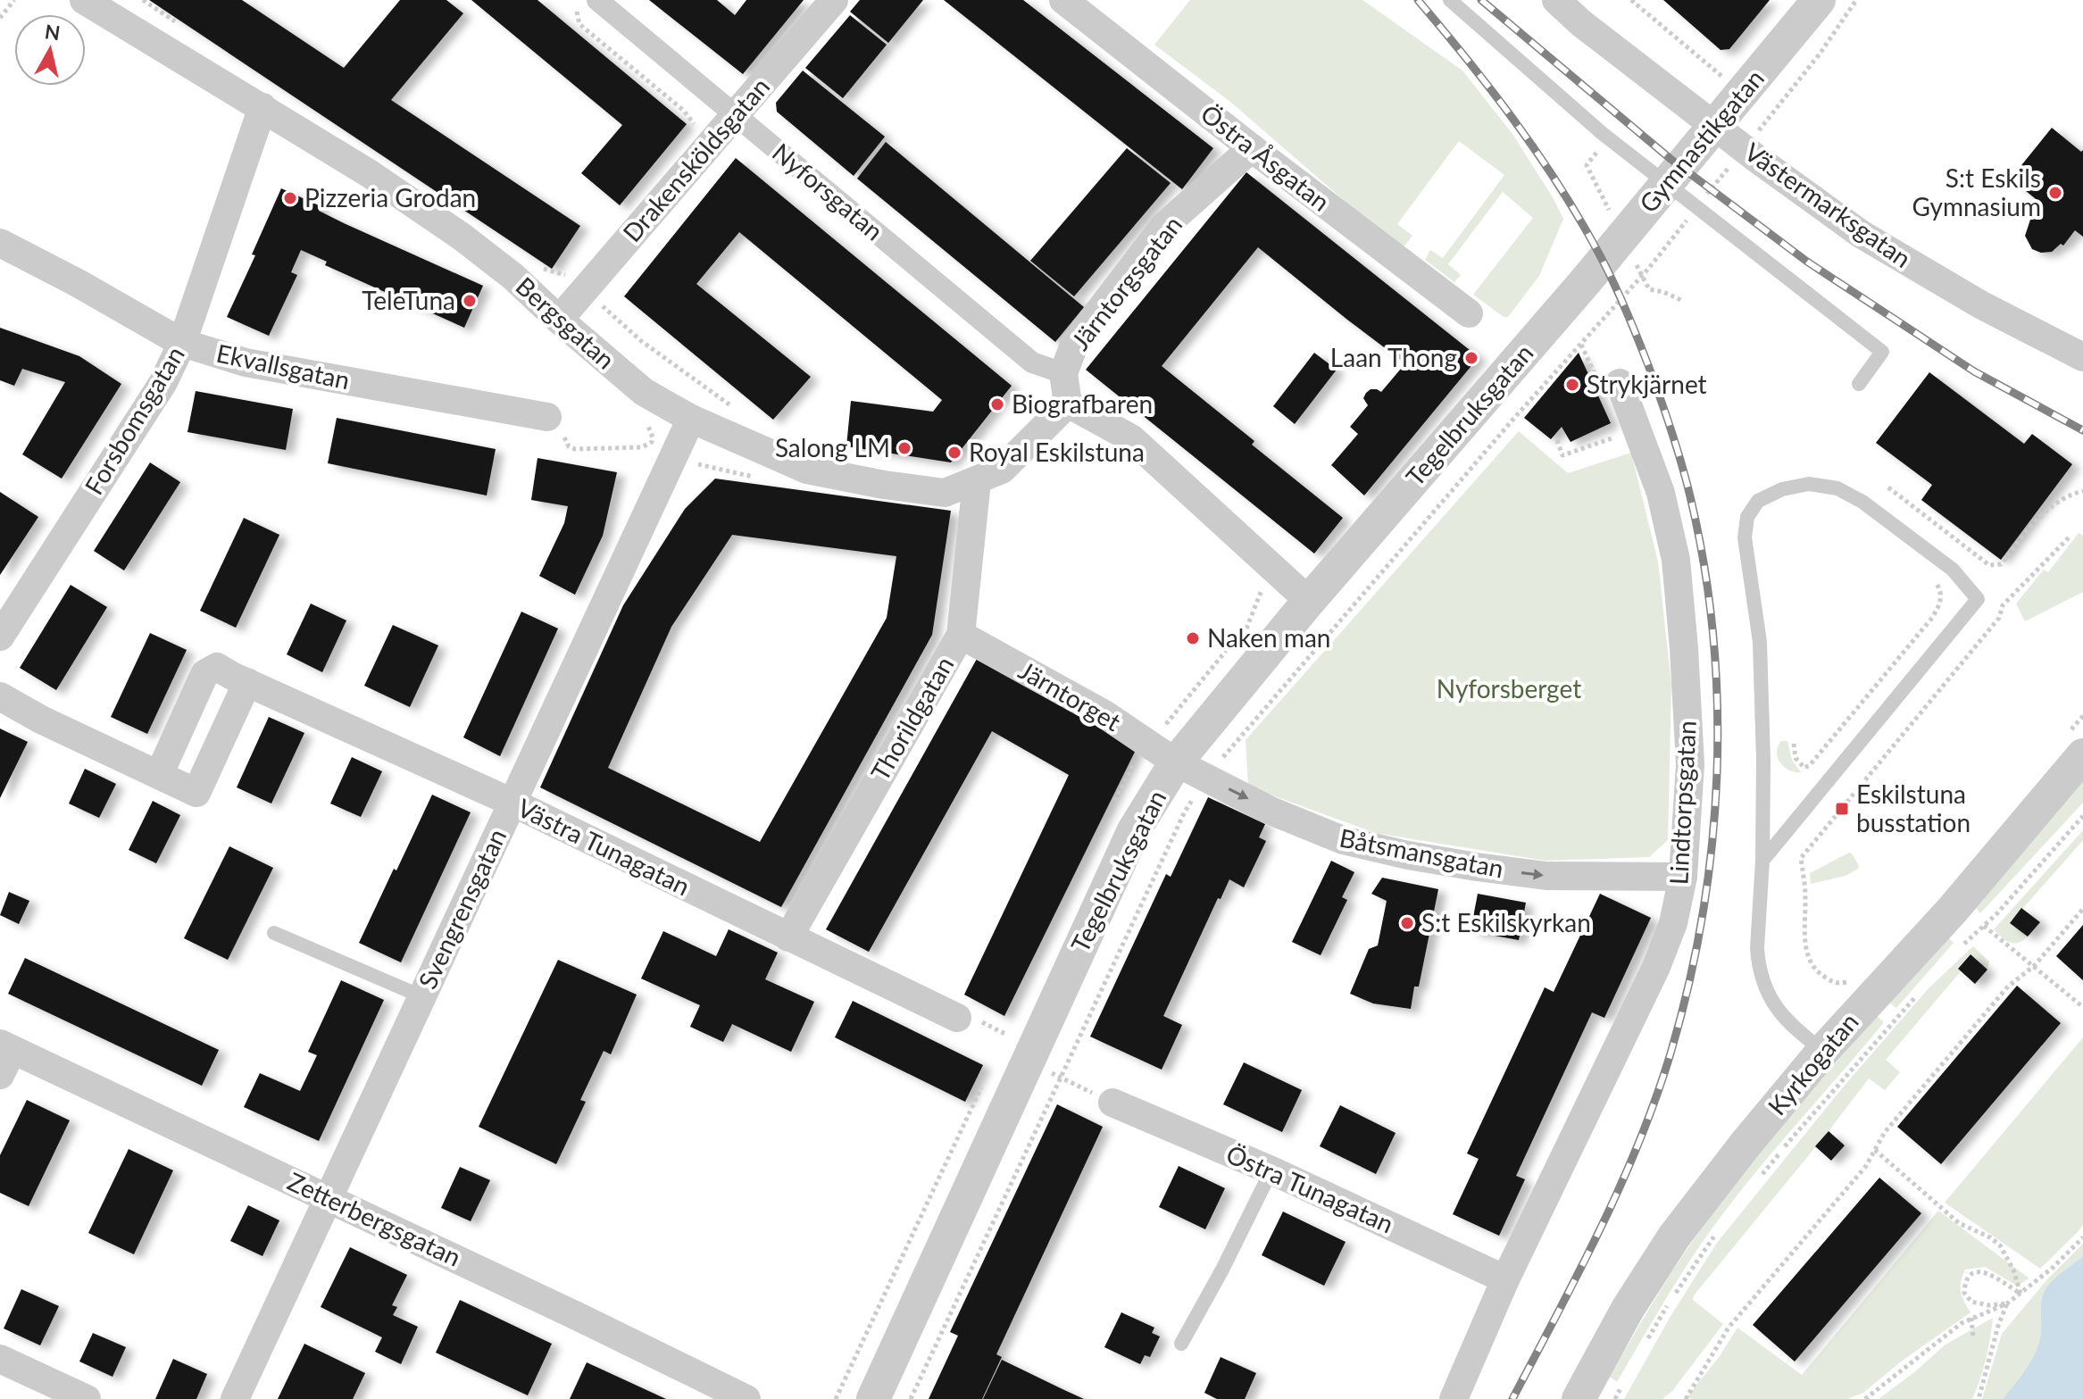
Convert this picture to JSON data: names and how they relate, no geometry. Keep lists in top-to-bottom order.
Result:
{
  "streets": {
    "street": [
      "Gymnastikgatan",
      "Östra Åsgatan",
      "Drakensköldsgatan",
      "Nyforsgatan",
      "Västermarksgatan",
      "Järntorgsgatan",
      "Bergsgatan",
      "Ekvallsgatan",
      "Tegelbruksgatan",
      "Forsbomsgatan",
      "Järntorget",
      "Thorildgatan",
      "Lindtorpsgatan",
      "Västra Tunagatan",
      "Båtsmansgatan",
      "Svengrensgatan",
      "Kyrkogatan",
      "Östra Tunagatan",
      "Zetterbergsgatan"
    ]
  },
  "crossings": [
    ["Gymnastikgatan", "Tegelbruksgatan"],
    ["Östra Åsgatan", "Järntorgsgatan"],
    ["Drakensköldsgatan", "Bergsgatan"],
    ["Nyforsgatan", "Järntorgsgatan"],
    ["Järntorgsgatan", "Bergsgatan"],
    ["Bergsgatan", "Forsbomsgatan"],
    ["Bergsgatan", "Thorildgatan"],
    ["Bergsgatan", "Svengrensgatan"],
    ["Ekvallsgatan", "Forsbomsgatan"],
    ["Tegelbruksgatan", "Järntorget"],
    ["Tegelbruksgatan", "Båtsmansgatan"],
    ["Järntorget", "Thorildgatan"],
    ["Järntorget", "Båtsmansgatan"],
    ["Thorildgatan", "Västra Tunagatan"],
    ["Lindtorpsgatan", "Båtsmansgatan"],
    ["Lindtorpsgatan", "Östra Tunagatan"],
    ["Västra Tunagatan", "Svengrensgatan"],
    ["Svengrensgatan", "Zetterbergsgatan"]
  ],
  "one_way": ["Båtsmansgatan"],
  "parks": ["Nyforsberget"],
  "places": {
    "other": [
      "S:t Eskils Gymnasium",
      "Pizzeria Grodan",
      "TeleTuna",
      "Laan Thong",
      "Strykjärnet",
      "Biografbaren",
      "Salong LM",
      "Royal Eskilstuna",
      "Naken man",
      "S:t Eskilskyrkan"
    ],
    "transit": ["Eskilstuna busstation"]
  },
  "north": "top"
}
